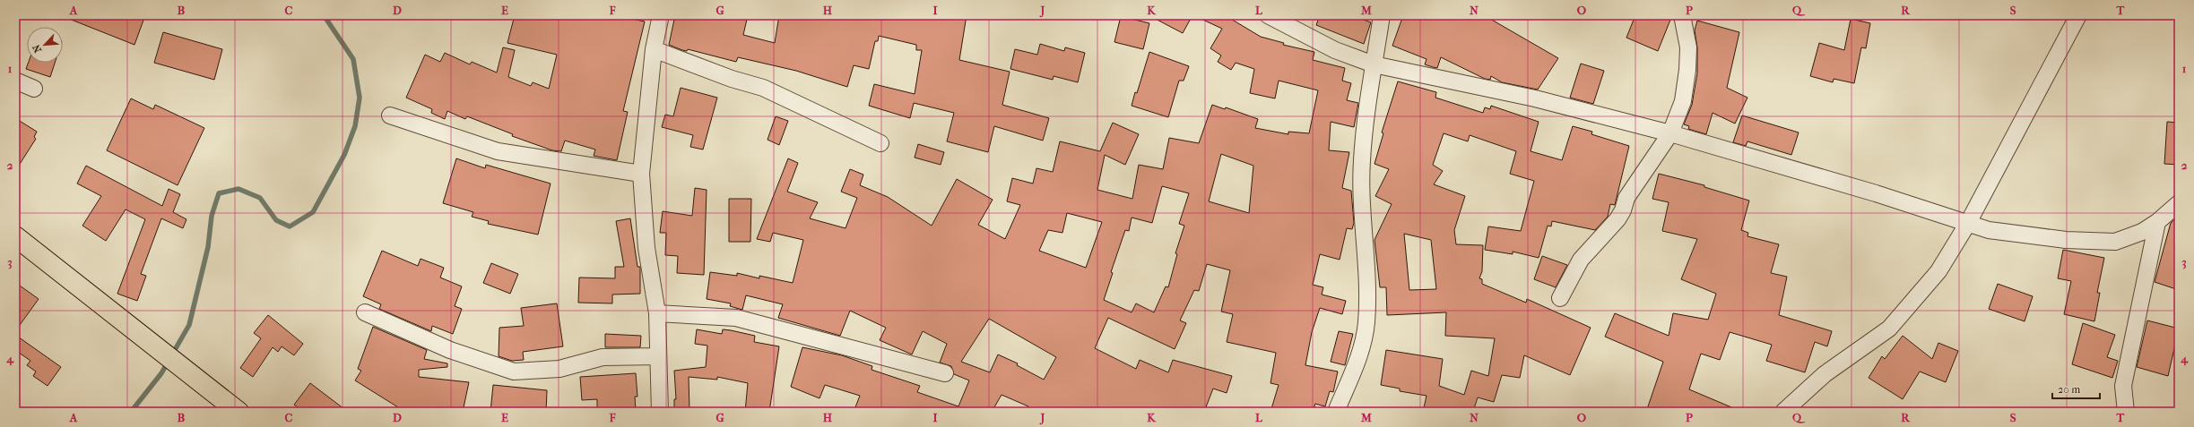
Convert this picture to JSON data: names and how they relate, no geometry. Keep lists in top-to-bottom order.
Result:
{
  "scale_bar": "20 m",
  "north": "bottom left",
  "grid": {
    "columns": [
      "A",
      "B",
      "C",
      "D",
      "E",
      "F",
      "G",
      "H",
      "I",
      "J",
      "K",
      "L",
      "M",
      "N",
      "O",
      "P",
      "Q",
      "R",
      "S",
      "T"
    ],
    "rows": [
      "1",
      "2",
      "3",
      "4"
    ]
  }
}
